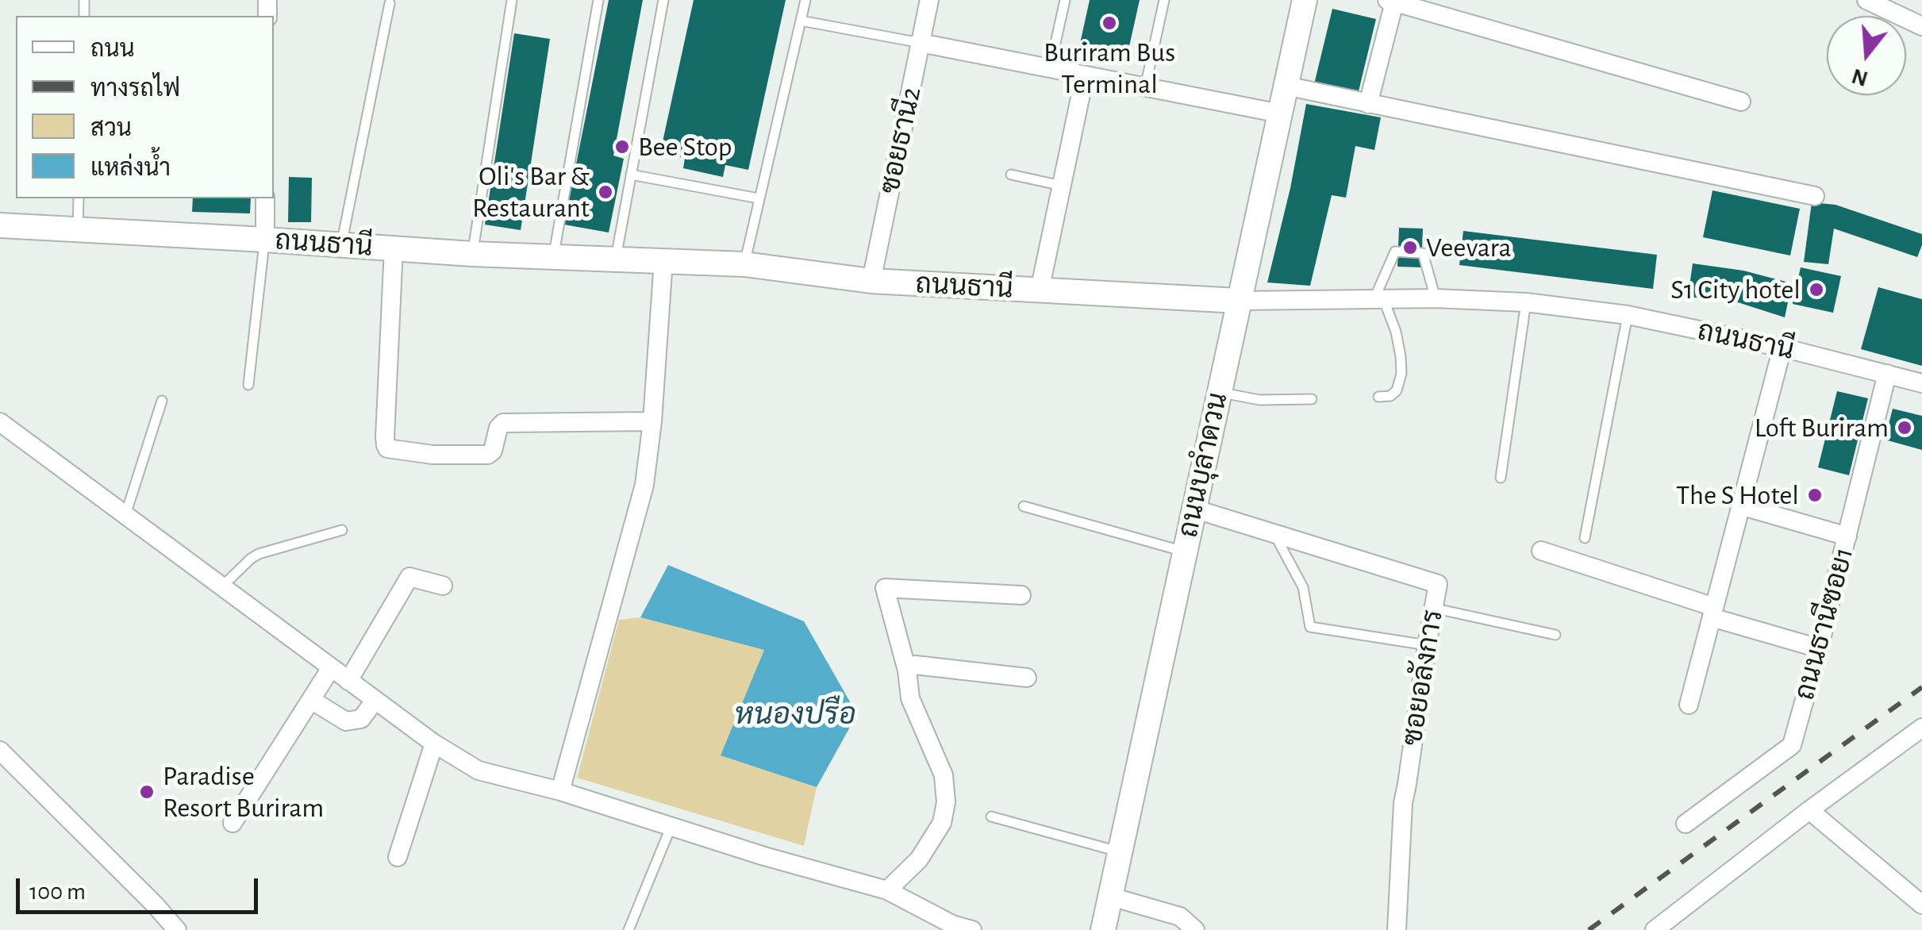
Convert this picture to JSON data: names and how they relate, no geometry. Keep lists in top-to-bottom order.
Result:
{
  "streets": {
    "street": [
      "ซอยธานี2",
      "ถนนธานี",
      "ถนนบุลำดวน",
      "ถนนธานีซอย1",
      "ซอยอลังการ"
    ]
  },
  "crossings": [
    ["ซอยธานี2", "ถนนธานี"],
    ["ถนนธานี", "ถนนบุลำดวน"],
    ["ถนนธานี", "ถนนธานีซอย1"],
    ["ถนนบุลำดวน", "ซอยอลังการ"]
  ],
  "water": ["หนองปรือ"],
  "places": [
    "Buriram Bus Terminal",
    "Bee Stop",
    "Oli's Bar & Restaurant",
    "Veevara",
    "S1 City hotel",
    "Loft Buriram",
    "The S Hotel",
    "Paradise Resort Buriram"
  ],
  "legend": [
    "ถนน",
    "ทางรถไฟ",
    "สวน",
    "แหล่งน้ำ"
  ],
  "scale_bar": "100 m",
  "north": "bottom"
}
